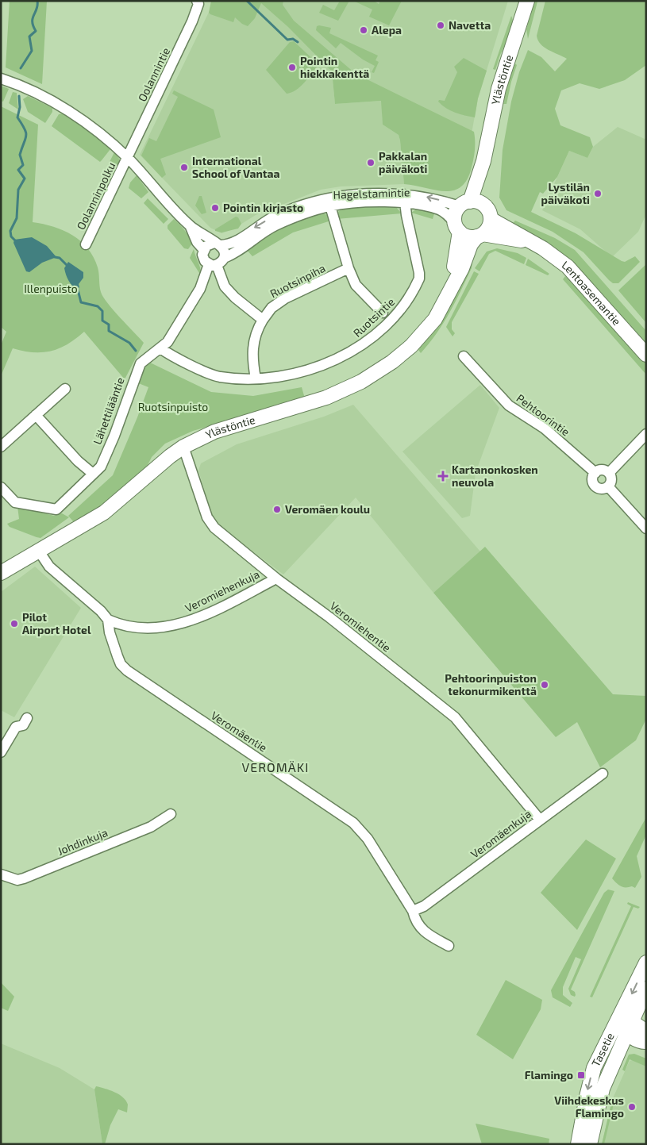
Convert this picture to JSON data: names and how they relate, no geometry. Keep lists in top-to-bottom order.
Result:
{
  "streets": {
    "main road": ["Ylästöntie", "Lentoasemantie", "Tasetie"],
    "street": [
      "Oolannintie",
      "Hagelstamintie",
      "Oolanninpolku",
      "Ruotsinpiha",
      "Ruotsintie",
      "Lähettilääntie",
      "Pehtoorintie",
      "Veromiehenkuja",
      "Veromiehentie",
      "Veromäentie",
      "Veromäenkuja",
      "Johdinkuja"
    ]
  },
  "crossings": [
    ["Oolannintie", "Oolanninpolku"],
    ["Ylästöntie", "Hagelstamintie"],
    ["Ylästöntie", "Lentoasemantie"],
    ["Ylästöntie", "Veromiehentie"],
    ["Hagelstamintie", "Lentoasemantie"],
    ["Hagelstamintie", "Ruotsintie"],
    ["Hagelstamintie", "Lähettilääntie"],
    ["Ruotsinpiha", "Ruotsintie"],
    ["Ruotsintie", "Lähettilääntie"],
    ["Veromiehenkuja", "Veromiehentie"],
    ["Veromiehenkuja", "Veromäentie"],
    ["Veromiehentie", "Veromäenkuja"],
    ["Veromäentie", "Veromäenkuja"]
  ],
  "districts": ["VEROMÄKI"],
  "parks": ["Illenpuisto", "Ruotsinpuisto"],
  "places": {
    "other": [
      "Navetta",
      "Alepa",
      "Pointin hiekkakenttä",
      "Pakkalan päiväkoti",
      "International School of Vantaa",
      "Lystilän päiväkoti",
      "Pointin kirjasto",
      "Veromäen koulu",
      "Pilot Airport Hotel",
      "Pehtoorinpuiston tekonurmikenttä",
      "Viihdekeskus Flamingo"
    ],
    "health": ["Kartanonkosken neuvola"],
    "transit": ["Flamingo"]
  }
}
